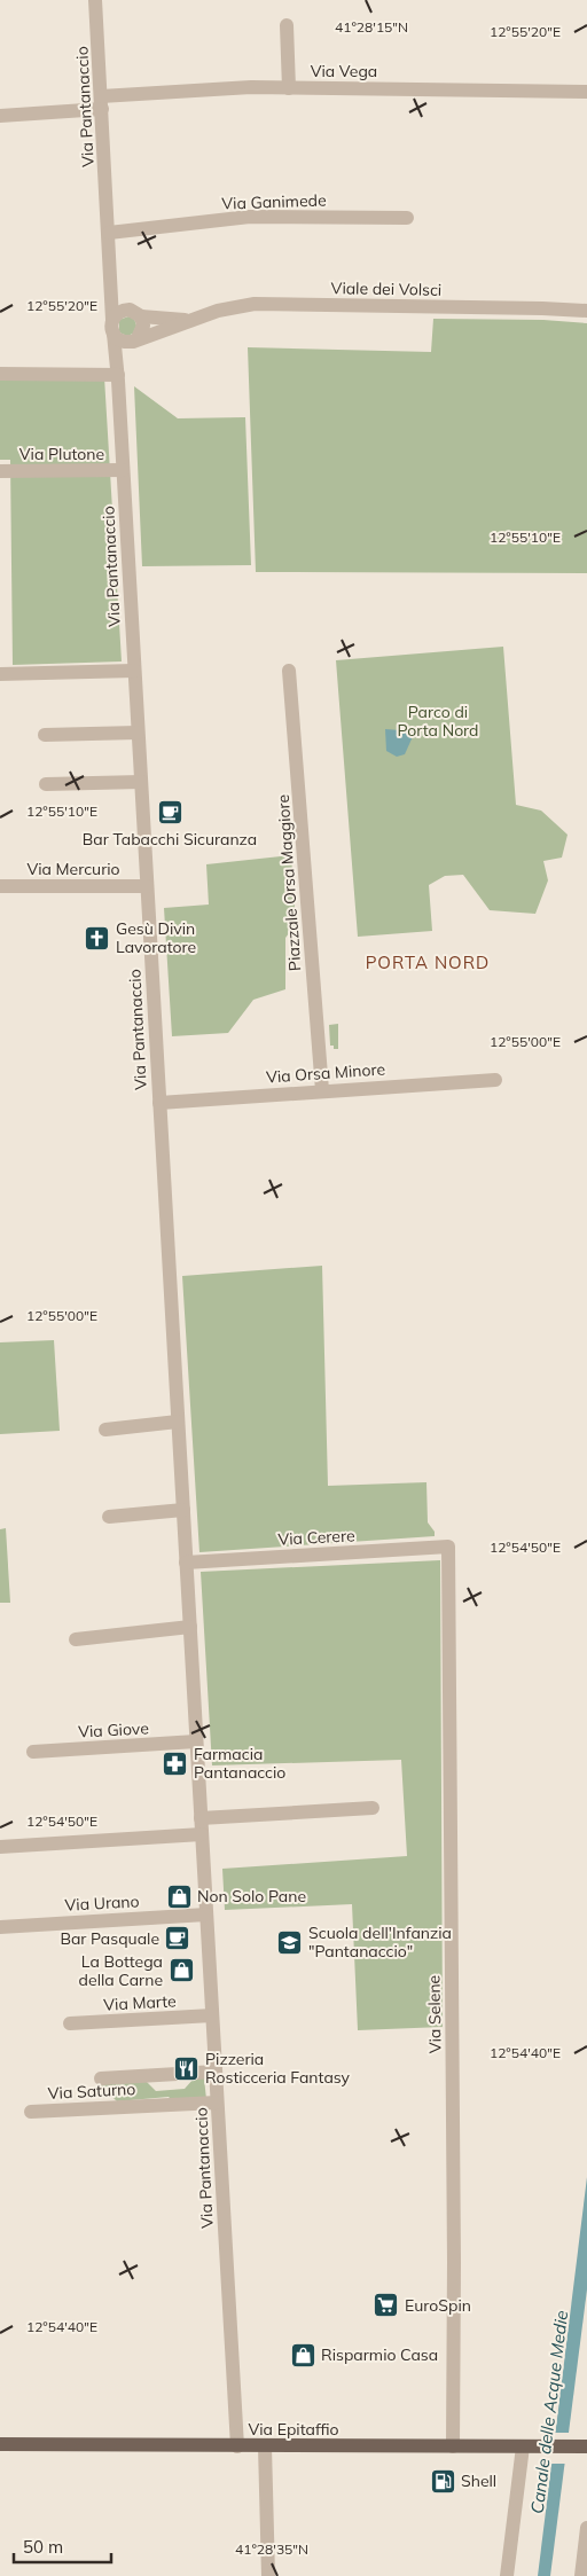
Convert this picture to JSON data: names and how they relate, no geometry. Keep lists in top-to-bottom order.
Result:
{
  "streets": {
    "main road": ["Via Epitaffio"],
    "street": [
      "Via Vega",
      "Via Pantanaccio",
      "Via Ganimede",
      "Viale dei Volsci",
      "Via Plutone",
      "Via Mercurio",
      "Piazzale Orsa Maggiore",
      "Via Orsa Minore",
      "Via Cerere",
      "Via Giove",
      "Via Urano",
      "Via Marte",
      "Via Selene",
      "Via Saturno"
    ]
  },
  "crossings": [
    ["Via Vega", "Via Pantanaccio"],
    ["Via Pantanaccio", "Via Ganimede"],
    ["Via Pantanaccio", "Viale dei Volsci"],
    ["Via Pantanaccio", "Via Plutone"],
    ["Via Pantanaccio", "Via Mercurio"],
    ["Via Pantanaccio", "Via Orsa Minore"],
    ["Via Pantanaccio", "Via Cerere"],
    ["Via Pantanaccio", "Via Giove"],
    ["Via Pantanaccio", "Via Urano"],
    ["Via Pantanaccio", "Via Marte"],
    ["Via Pantanaccio", "Via Saturno"],
    ["Via Pantanaccio", "Via Epitaffio"],
    ["Piazzale Orsa Maggiore", "Via Orsa Minore"],
    ["Via Cerere", "Via Selene"],
    ["Via Selene", "Via Epitaffio"]
  ],
  "districts": ["PORTA NORD"],
  "water": ["Canale delle Acque Medie"],
  "parks": ["Parco di Porta Nord"],
  "places": {
    "cafe": ["Bar Tabacchi Sicuranza", "Bar Pasquale"],
    "church": ["Gesù Divin Lavoratore"],
    "pharmacy": ["Farmacia Pantanaccio"],
    "shop": ["Non Solo Pane", "La Bottega della Carne", "Risparmio Casa"],
    "school or university": ["Scuola dell'Infanzia \"Pantanaccio\""],
    "restaurant": ["Pizzeria Rosticceria Fantasy"],
    "supermarket": ["EuroSpin"],
    "fuel station": ["Shell"]
  },
  "scale_bar": "50 m",
  "coordinates": [
    "41°28'15\"N",
    "12°55'20\"E",
    "12°55'10\"E",
    "12°55'00\"E",
    "12°54'50\"E",
    "12°54'40\"E",
    "41°28'35\"N"
  ]
}
